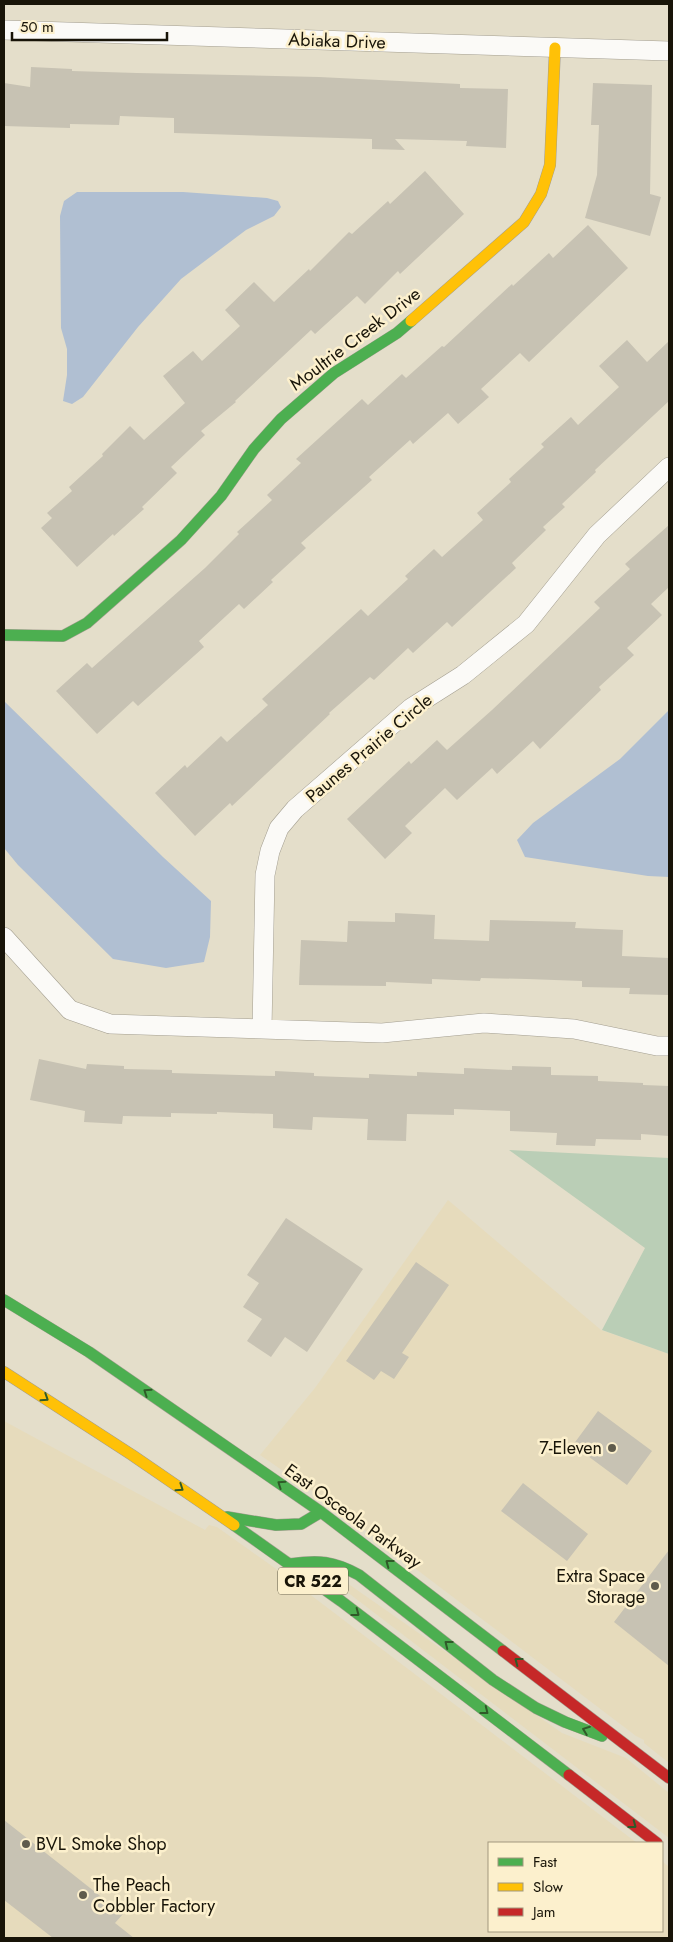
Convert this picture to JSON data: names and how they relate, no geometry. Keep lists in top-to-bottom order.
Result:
{
  "streets": {
    "main road": ["Moultrie Creek Drive", "East Osceola Parkway", "CR 522"],
    "street": ["Abiaka Drive", "Paunes Prairie Circle"]
  },
  "crossings": [
    ["Abiaka Drive", "Moultrie Creek Drive"]
  ],
  "places": [
    "7-Eleven",
    "Extra Space Storage",
    "BVL Smoke Shop",
    "The Peach Cobbler Factory"
  ],
  "legend": ["Fast", "Slow", "Jam"],
  "scale_bar": "50 m"
}
